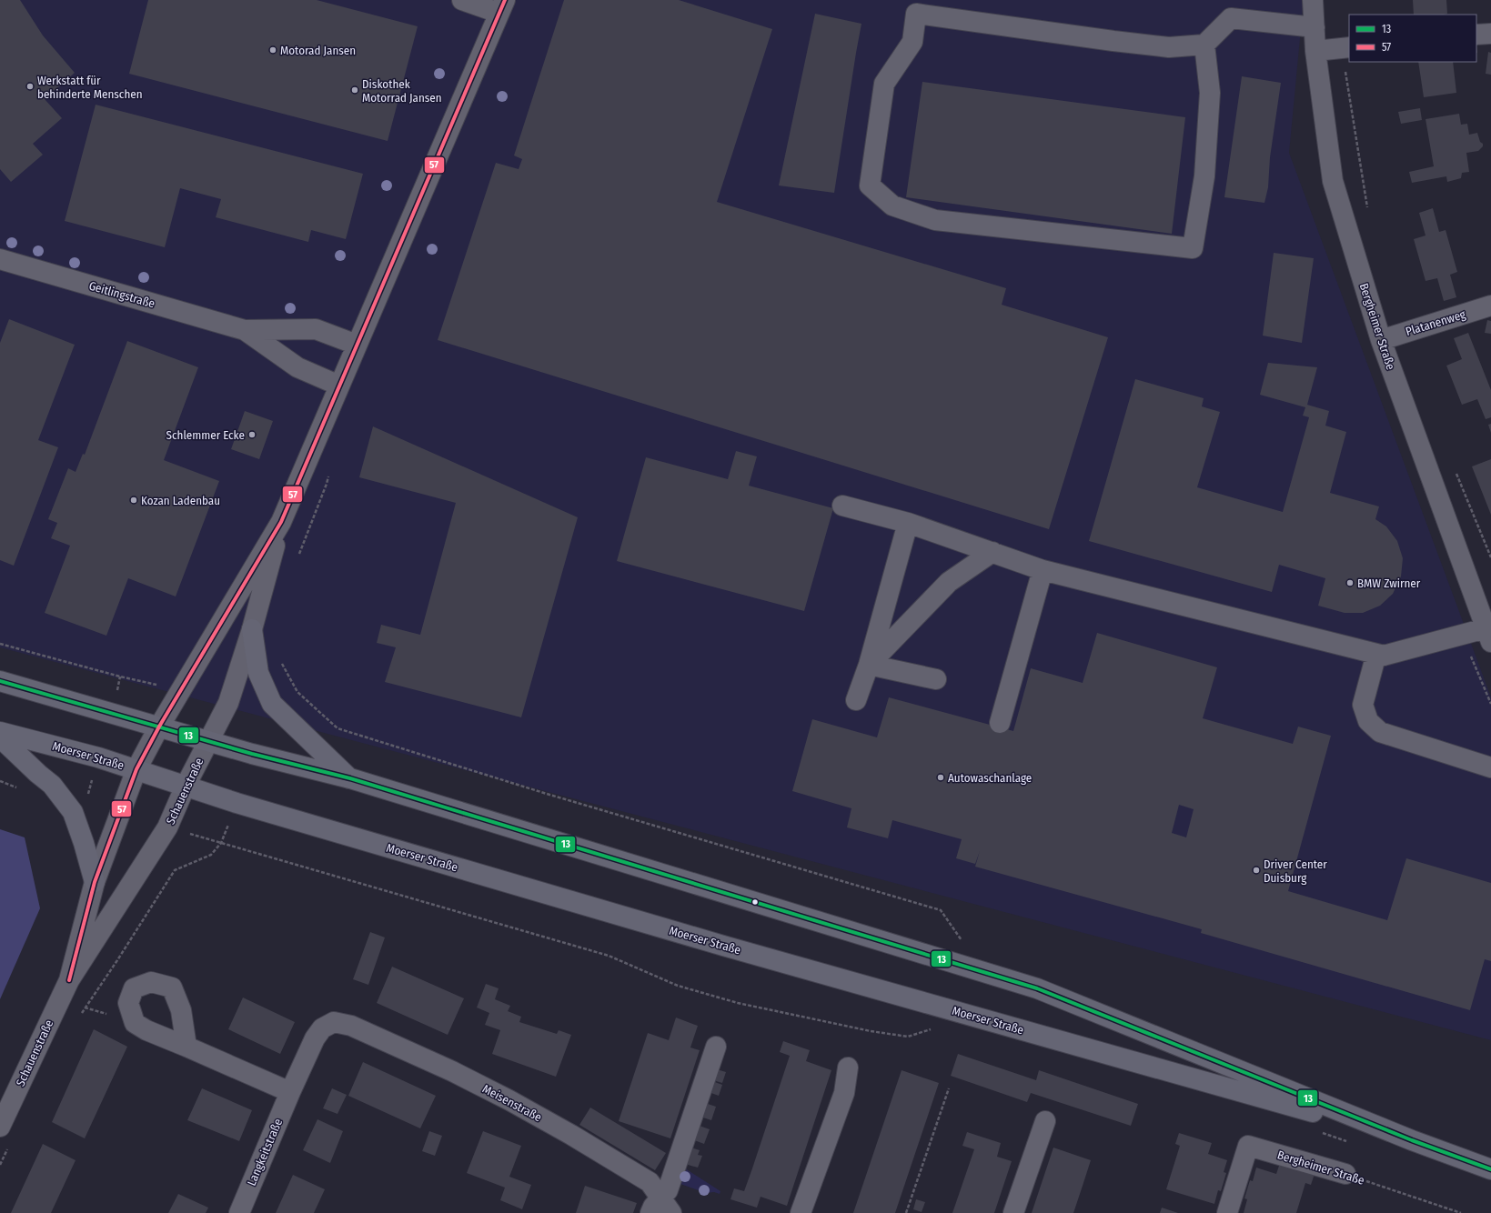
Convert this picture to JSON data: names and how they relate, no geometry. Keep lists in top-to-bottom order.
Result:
{
  "streets": {
    "main road": ["Moerser Straße"],
    "street": [
      "Geitlingstraße",
      "Platanenweg",
      "Bergheimer Straße",
      "Schauenstraße",
      "Meisenstraße",
      "Langkeitstraße"
    ]
  },
  "crossings": [
    ["Geitlingstraße", "Schauenstraße"],
    ["Platanenweg", "Bergheimer Straße"],
    ["Moerser Straße", "Schauenstraße"],
    ["Meisenstraße", "Langkeitstraße"]
  ],
  "places": [
    "Motorad Jansen",
    "Werkstatt für behinderte Menschen",
    "Diskothek Motorrad Jansen",
    "Schlemmer Ecke",
    "Kozan Ladenbau",
    "BMW Zwirner",
    "Autowaschanlage",
    "Driver Center Duisburg"
  ],
  "lines": ["transit line 57", "transit line 13"],
  "legend": ["13", "57"]
}
